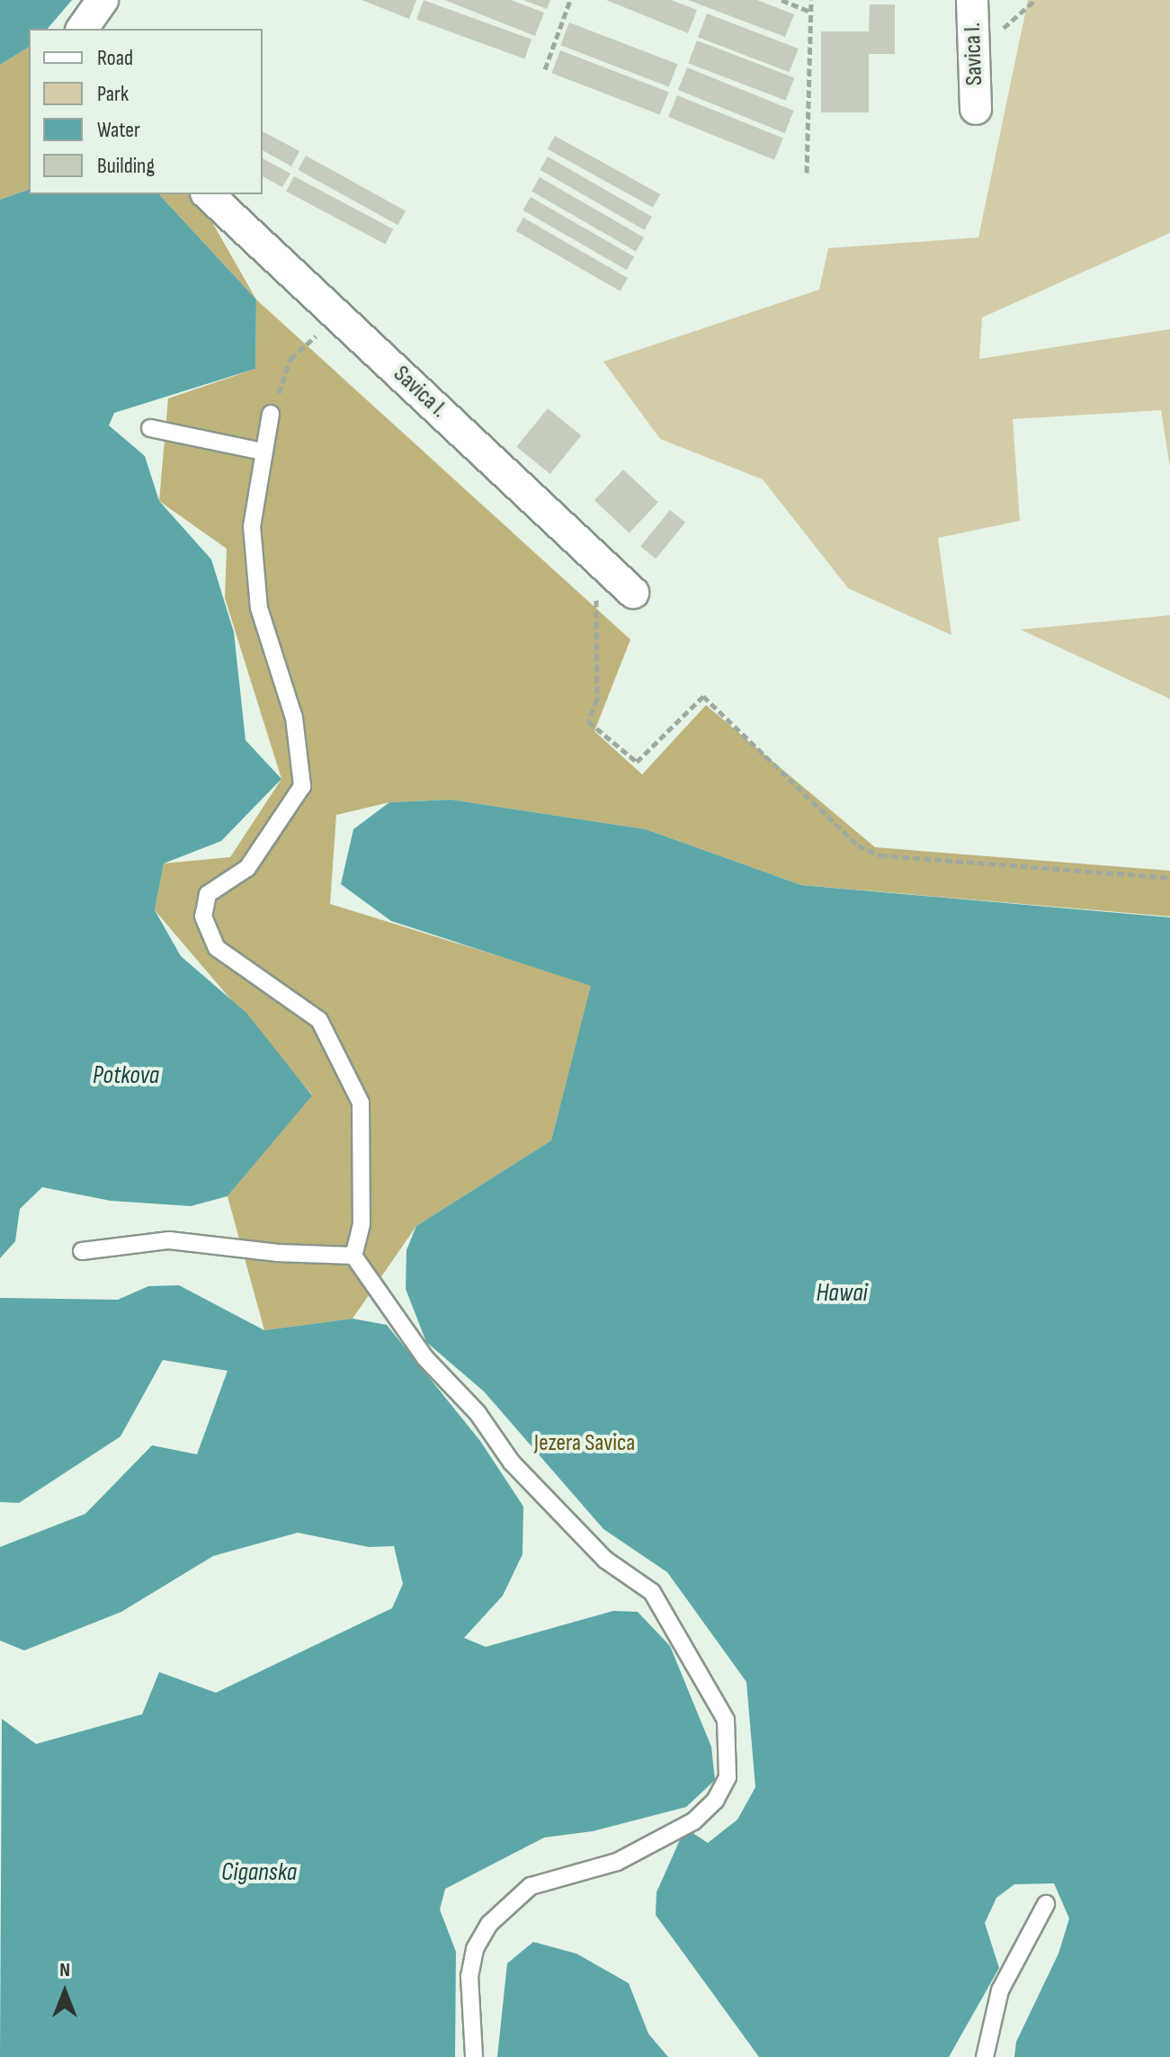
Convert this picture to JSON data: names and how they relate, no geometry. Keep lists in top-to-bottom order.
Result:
{
  "streets": {
    "street": ["Savica I."]
  },
  "water": ["Potkova", "Hawai", "Ciganska"],
  "parks": ["Jezera Savica"],
  "legend": [
    "Road",
    "Park",
    "Water",
    "Building"
  ],
  "north": "top"
}
